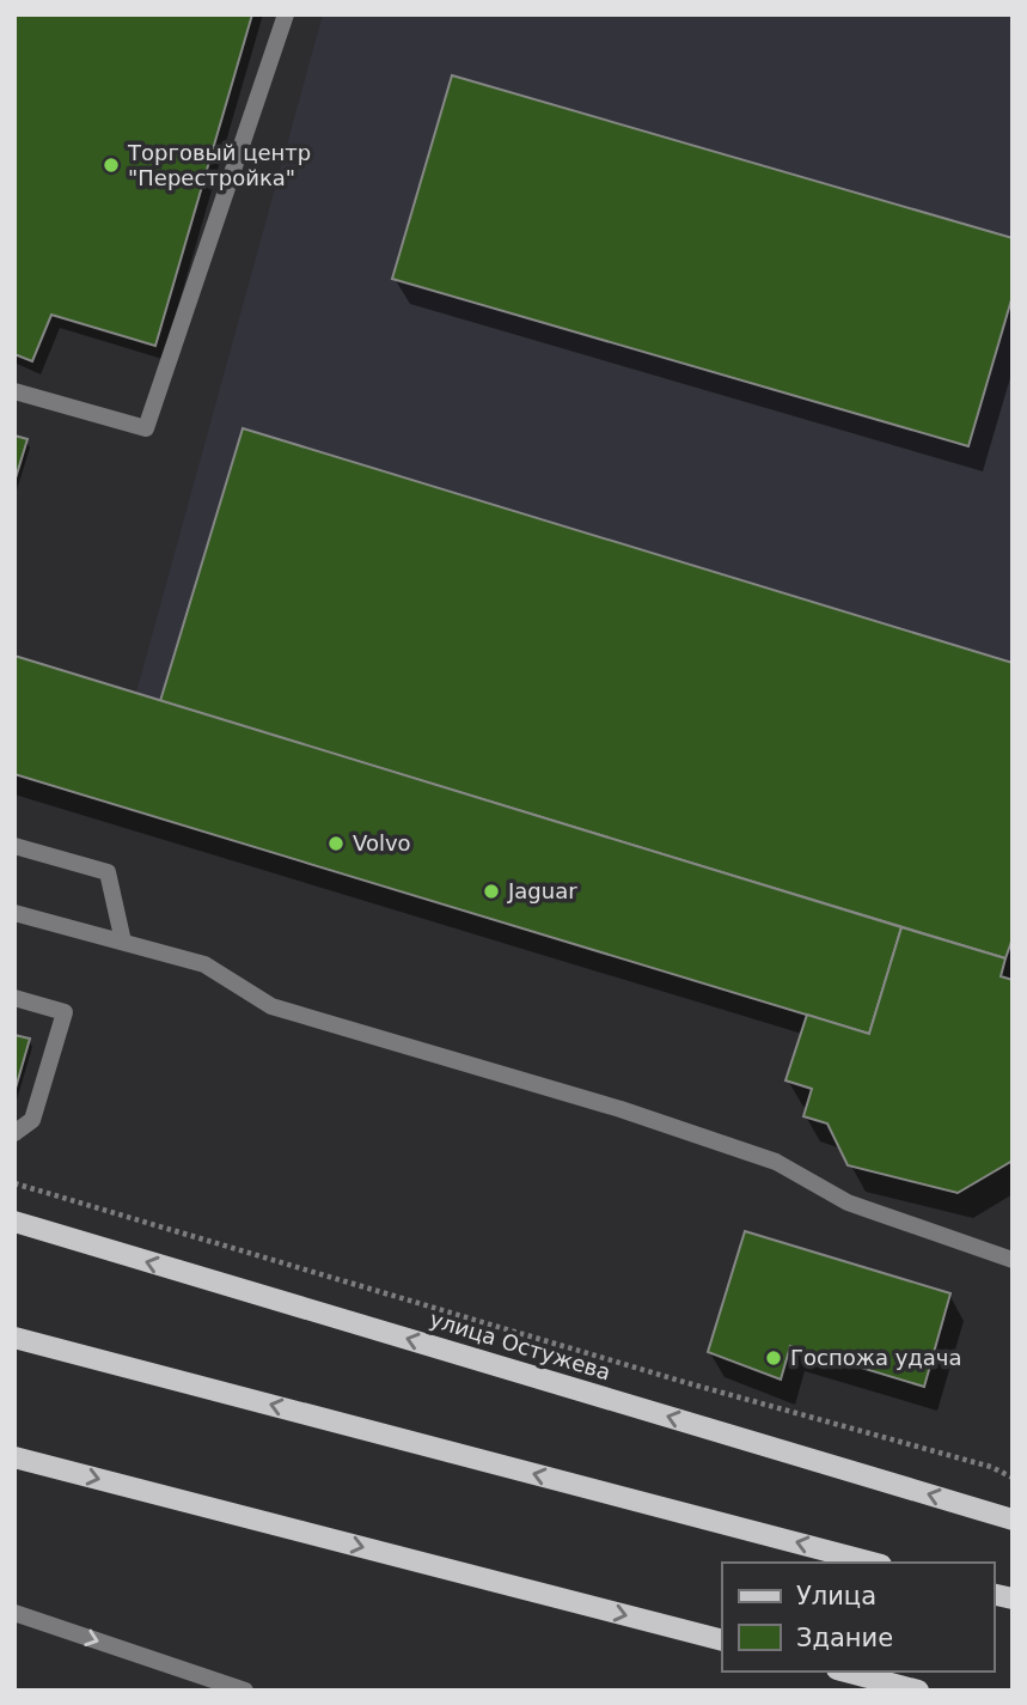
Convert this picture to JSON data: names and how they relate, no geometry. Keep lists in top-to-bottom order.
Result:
{
  "streets": {
    "main road": ["улица Остужева"]
  },
  "places": [
    "Торговый центр \"Перестройка\"",
    "Volvo",
    "Jaguar",
    "Госпожа удача"
  ],
  "legend": ["Улица", "Здание"]
}
